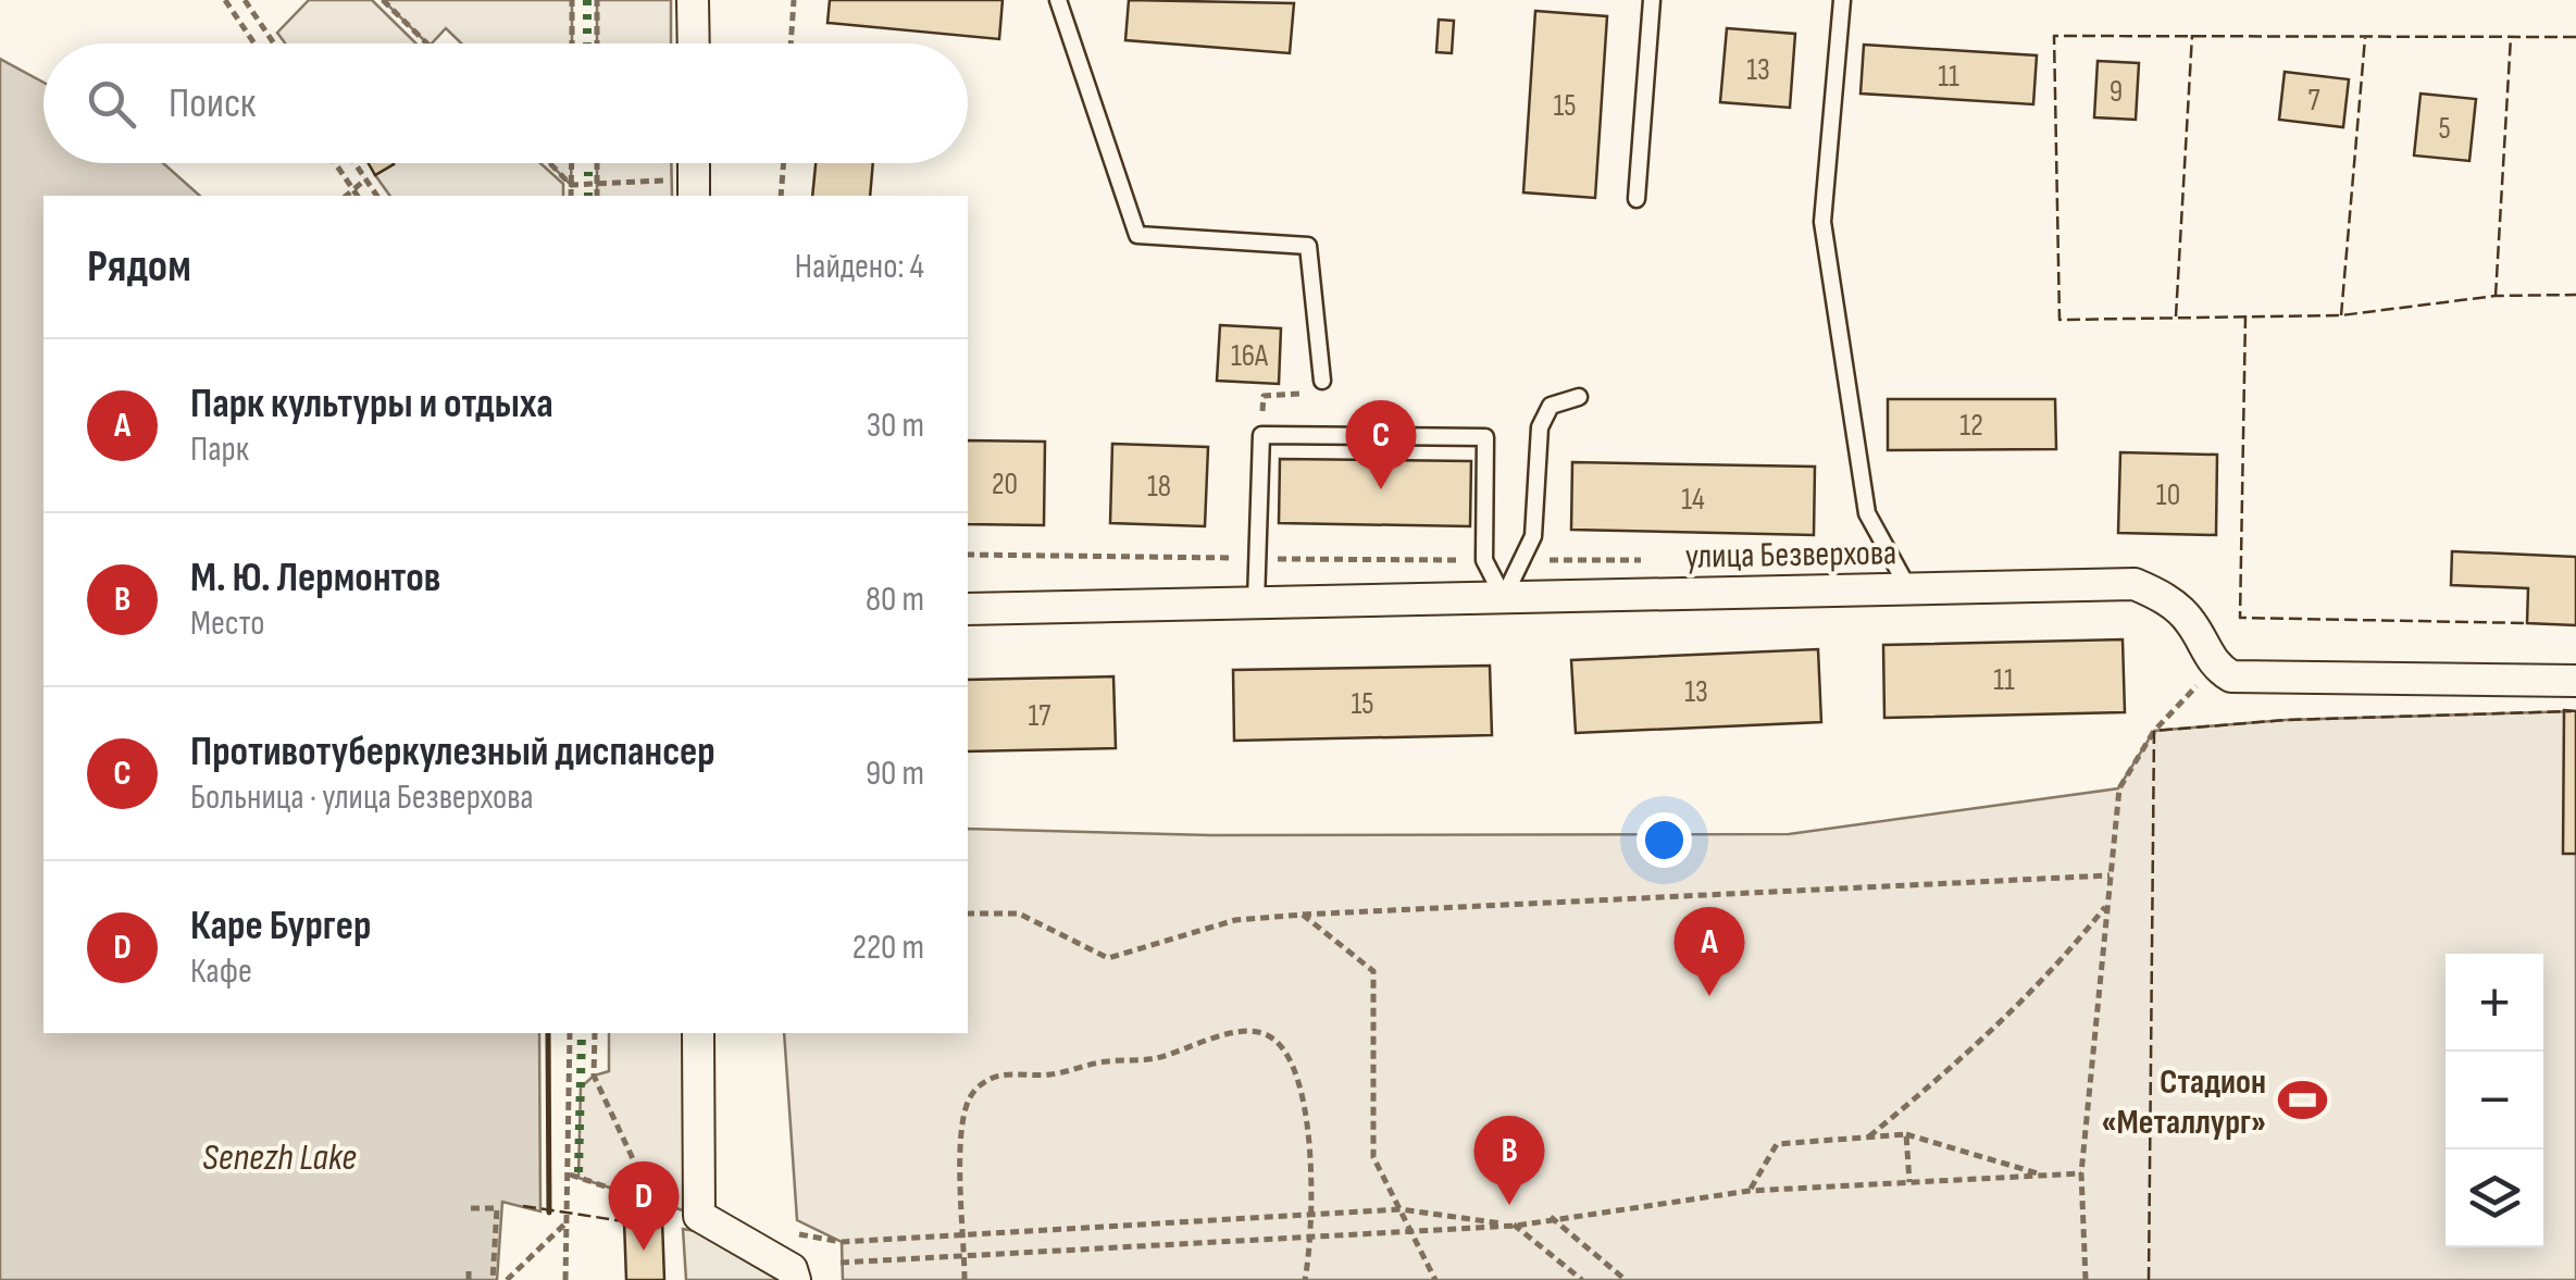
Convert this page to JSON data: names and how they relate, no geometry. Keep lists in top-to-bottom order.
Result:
{
  "streets": {
    "street": ["улица Безверхова"]
  },
  "water": ["Senezh Lake"],
  "places": {
    "sports": ["Стадион «Металлург»"]
  },
  "house_numbers": [
    "13",
    "11",
    "9",
    "7",
    "15",
    "5",
    "16А",
    "12",
    "20",
    "18",
    "10",
    "14",
    "11",
    "13",
    "15",
    "17"
  ],
  "page": {
    "search": "Поиск",
    "heading": ["Рядом", "Найдено: 4"],
    "list": [
      {
        "mark": "A",
        "name": "Парк культуры и отдыха",
        "note": "Парк",
        "value": "30 m"
      },
      {
        "mark": "B",
        "name": "М. Ю. Лермонтов",
        "note": "Место",
        "value": "80 m"
      },
      {
        "mark": "C",
        "name": "Противотуберкулезный диспансер",
        "note": "Больница · улица Безверхова",
        "value": "90 m"
      },
      {
        "mark": "D",
        "name": "Каре Бургер",
        "note": "Кафе",
        "value": "220 m"
      }
    ],
    "pins": [
      "C",
      "A",
      "B",
      "D"
    ],
    "map_buttons": ["+", "−"]
  }
}
